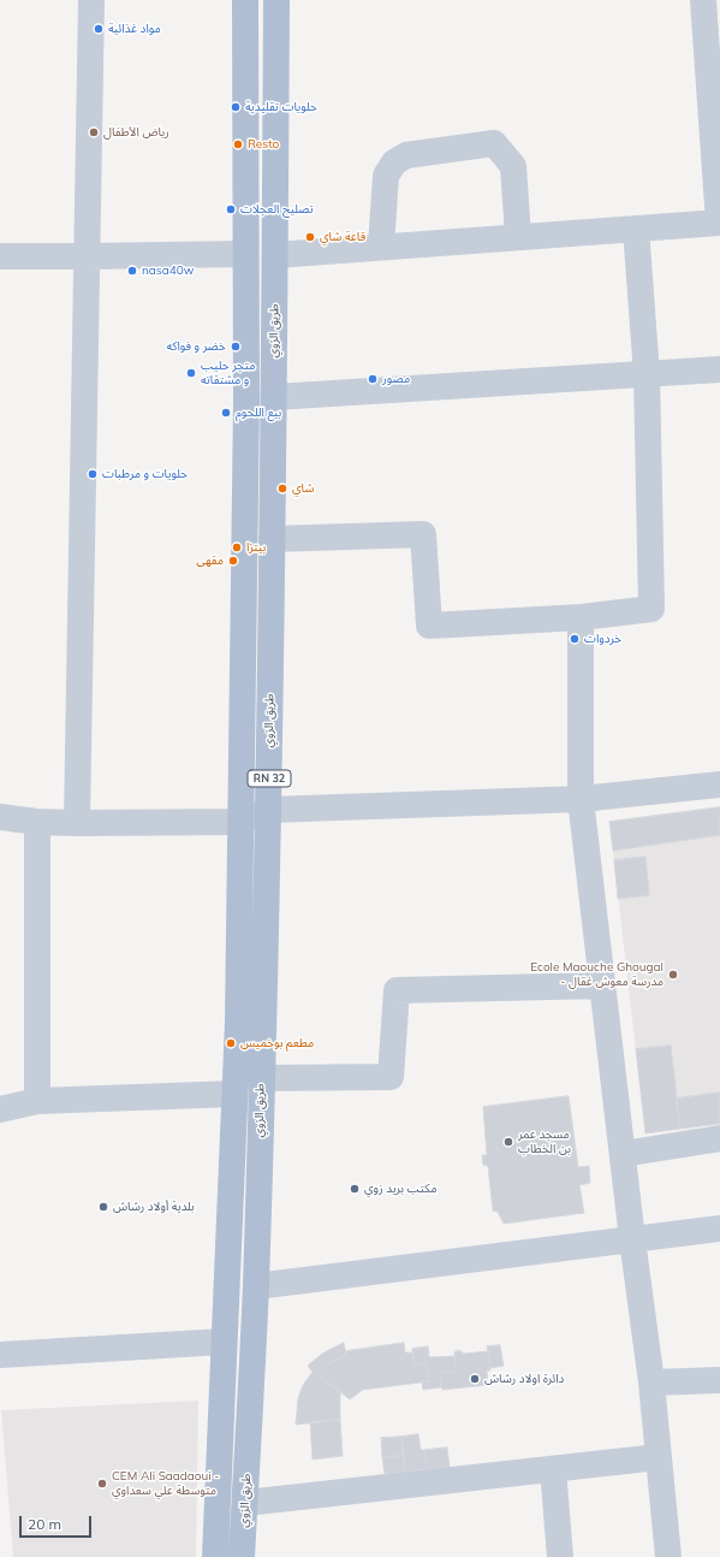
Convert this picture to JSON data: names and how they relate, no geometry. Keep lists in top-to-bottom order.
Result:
{
  "streets": {
    "main road": ["طريق الزوي", "RN 32"]
  },
  "places": [
    "مواد غذائية",
    "حلويات تقليدية",
    "رياض الأطفال",
    "Resto",
    "تصليح العجلات",
    "قاعة شاي",
    "nasa40w",
    "خضر و فواكه",
    "متجر حليب و مشتقاته",
    "مصور",
    "بيع اللحوم",
    "حلويات و مرطبات",
    "شاي",
    "بيتزا",
    "مقهى",
    "خردوات",
    "Ecole Maouche Ghougal - مدرسة معوش غقال",
    "مطعم بوخميس",
    "مسجد عمر بن الخطاب",
    "مكتب بريد زوي",
    "بلدية أولاد رشاش",
    "دائرة اولاد رشاش",
    "CEM Ali Saadaoui - متوسطة علي سعداوي"
  ],
  "scale_bar": "20 m"
}
